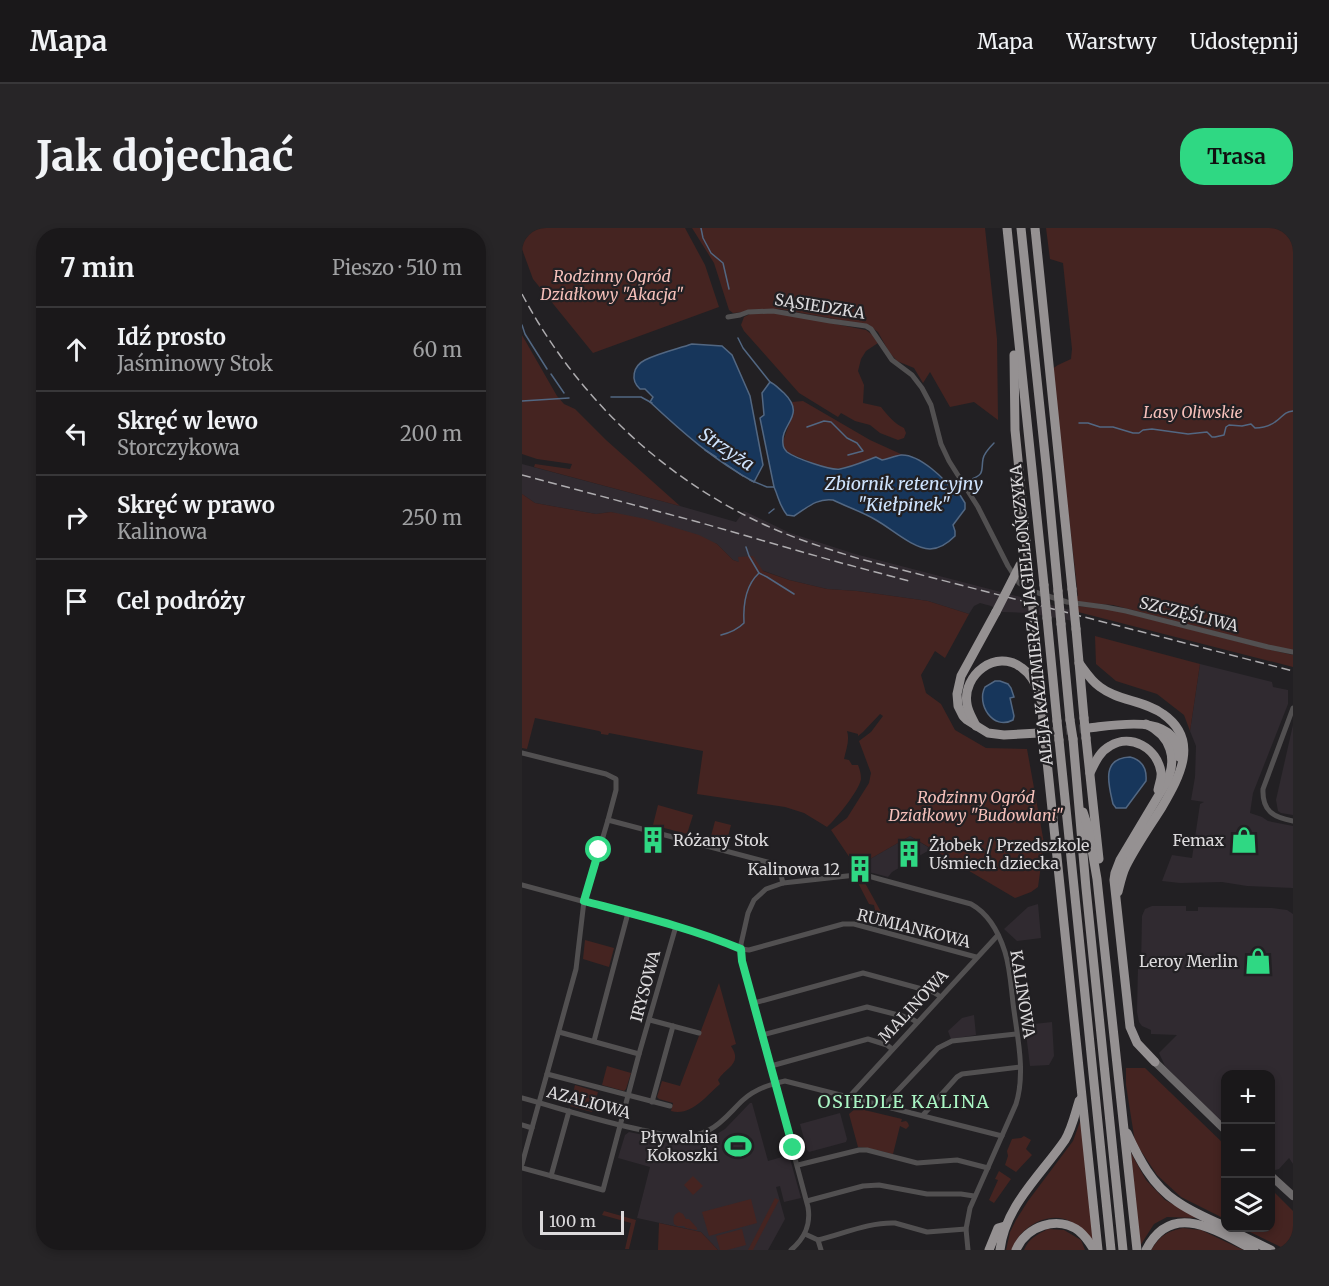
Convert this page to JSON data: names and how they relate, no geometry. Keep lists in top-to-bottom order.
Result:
{
  "streets": {
    "highway": ["ALEJA KAZIMIERZA JAGIELLOŃCZYKA"],
    "street": [
      "SĄSIEDZKA",
      "SZCZĘŚLIWA",
      "RUMIANKOWA",
      "IRYSOWA",
      "KALINOWA",
      "MALINOWA",
      "AZALIOWA"
    ]
  },
  "crossings": [
    ["SĄSIEDZKA", "SZCZĘŚLIWA"],
    ["RUMIANKOWA", "KALINOWA"],
    ["RUMIANKOWA", "MALINOWA"],
    ["IRYSOWA", "AZALIOWA"],
    ["KALINOWA", "MALINOWA"],
    ["KALINOWA", "AZALIOWA"]
  ],
  "districts": ["OSIEDLE KALINA"],
  "water": ["Strzyża", "Zbiornik retencyjny \"Kiełpinek\""],
  "parks": ["Rodzinny Ogród Działkowy \"Akacja\"", "Lasy Oliwskie", "Rodzinny Ogród Działkowy \"Budowlani\""],
  "places": {
    "building": ["Różany Stok", "Żłobek / Przedszkole Uśmiech dziecka", "Kalinowa 12"],
    "shop": ["Femax", "Leroy Merlin"],
    "sports": ["Pływalnia Kokoszki"]
  },
  "scale_bar": "100 m",
  "page": {
    "header": "Mapa",
    "nav": ["Mapa", "Warstwy", "Udostępnij"],
    "buttons": "Trasa",
    "title": "Jak dojechać",
    "heading": ["7 min", "Pieszo · 510 m"],
    "list": [
      ["Idź prosto", "Jaśminowy Stok", "60 m"],
      ["Skręć w lewo", "Storczykowa", "200 m"],
      ["Skręć w prawo", "Kalinowa", "250 m"],
      "Cel podróży"
    ],
    "map_buttons": ["+", "−"],
    "scale": "100 m"
  }
}
